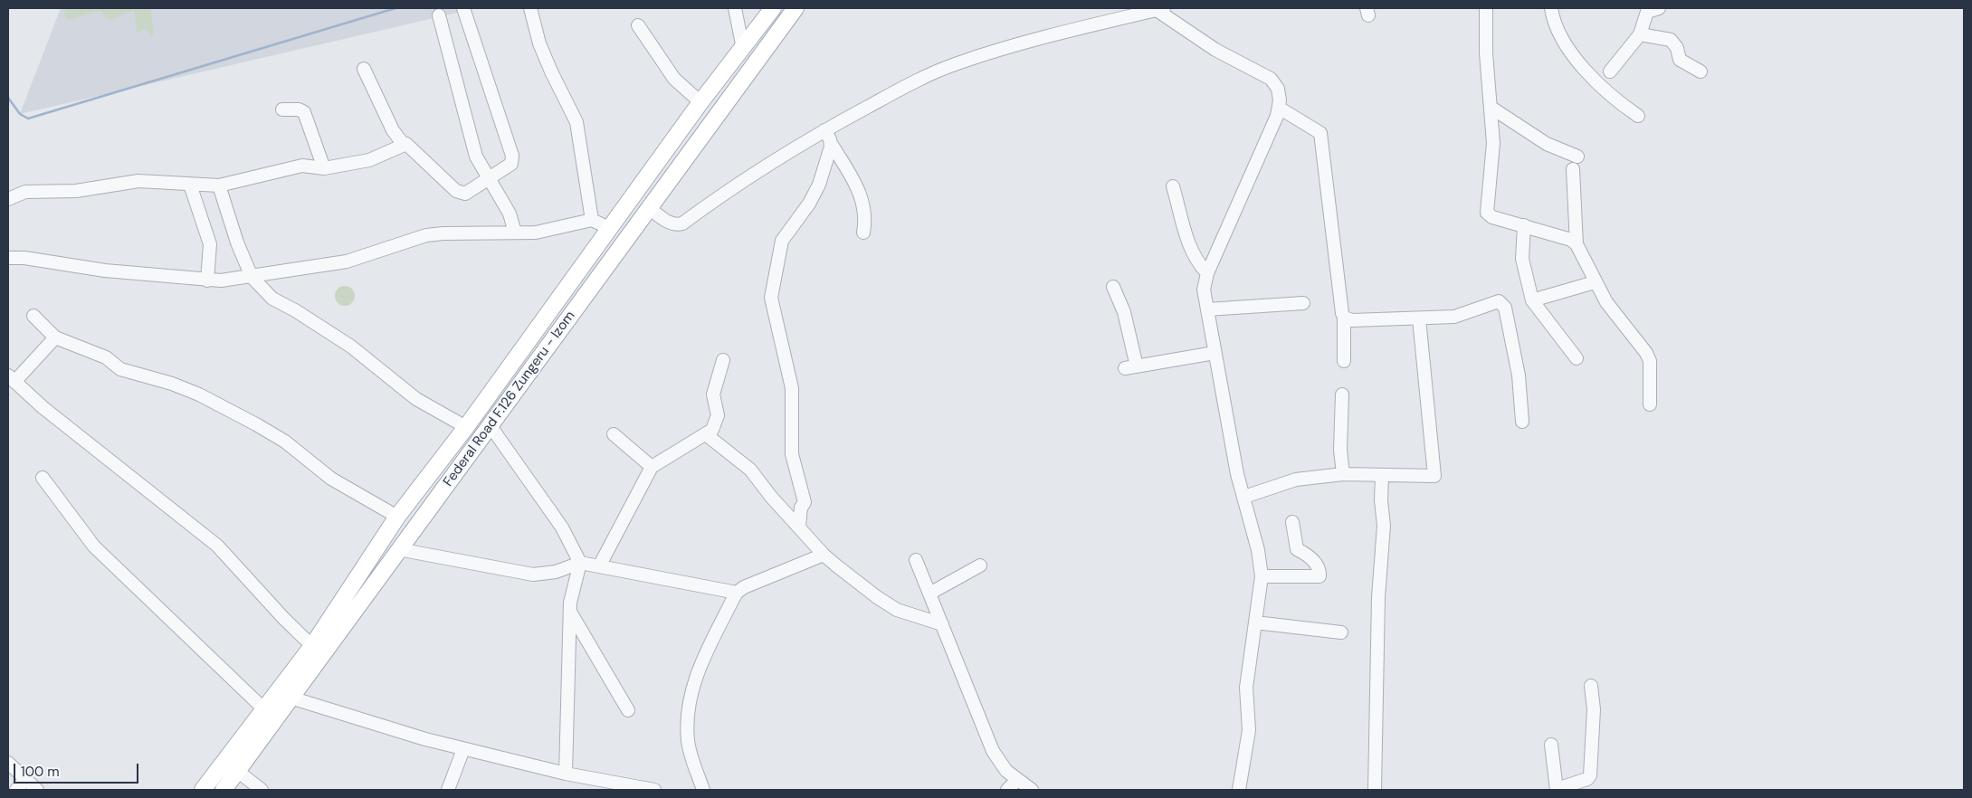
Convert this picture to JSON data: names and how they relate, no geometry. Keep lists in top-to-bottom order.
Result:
{
  "streets": {
    "main road": ["Federal Road F.126 Zungeru - Izom"]
  },
  "scale_bar": "100 m"
}
